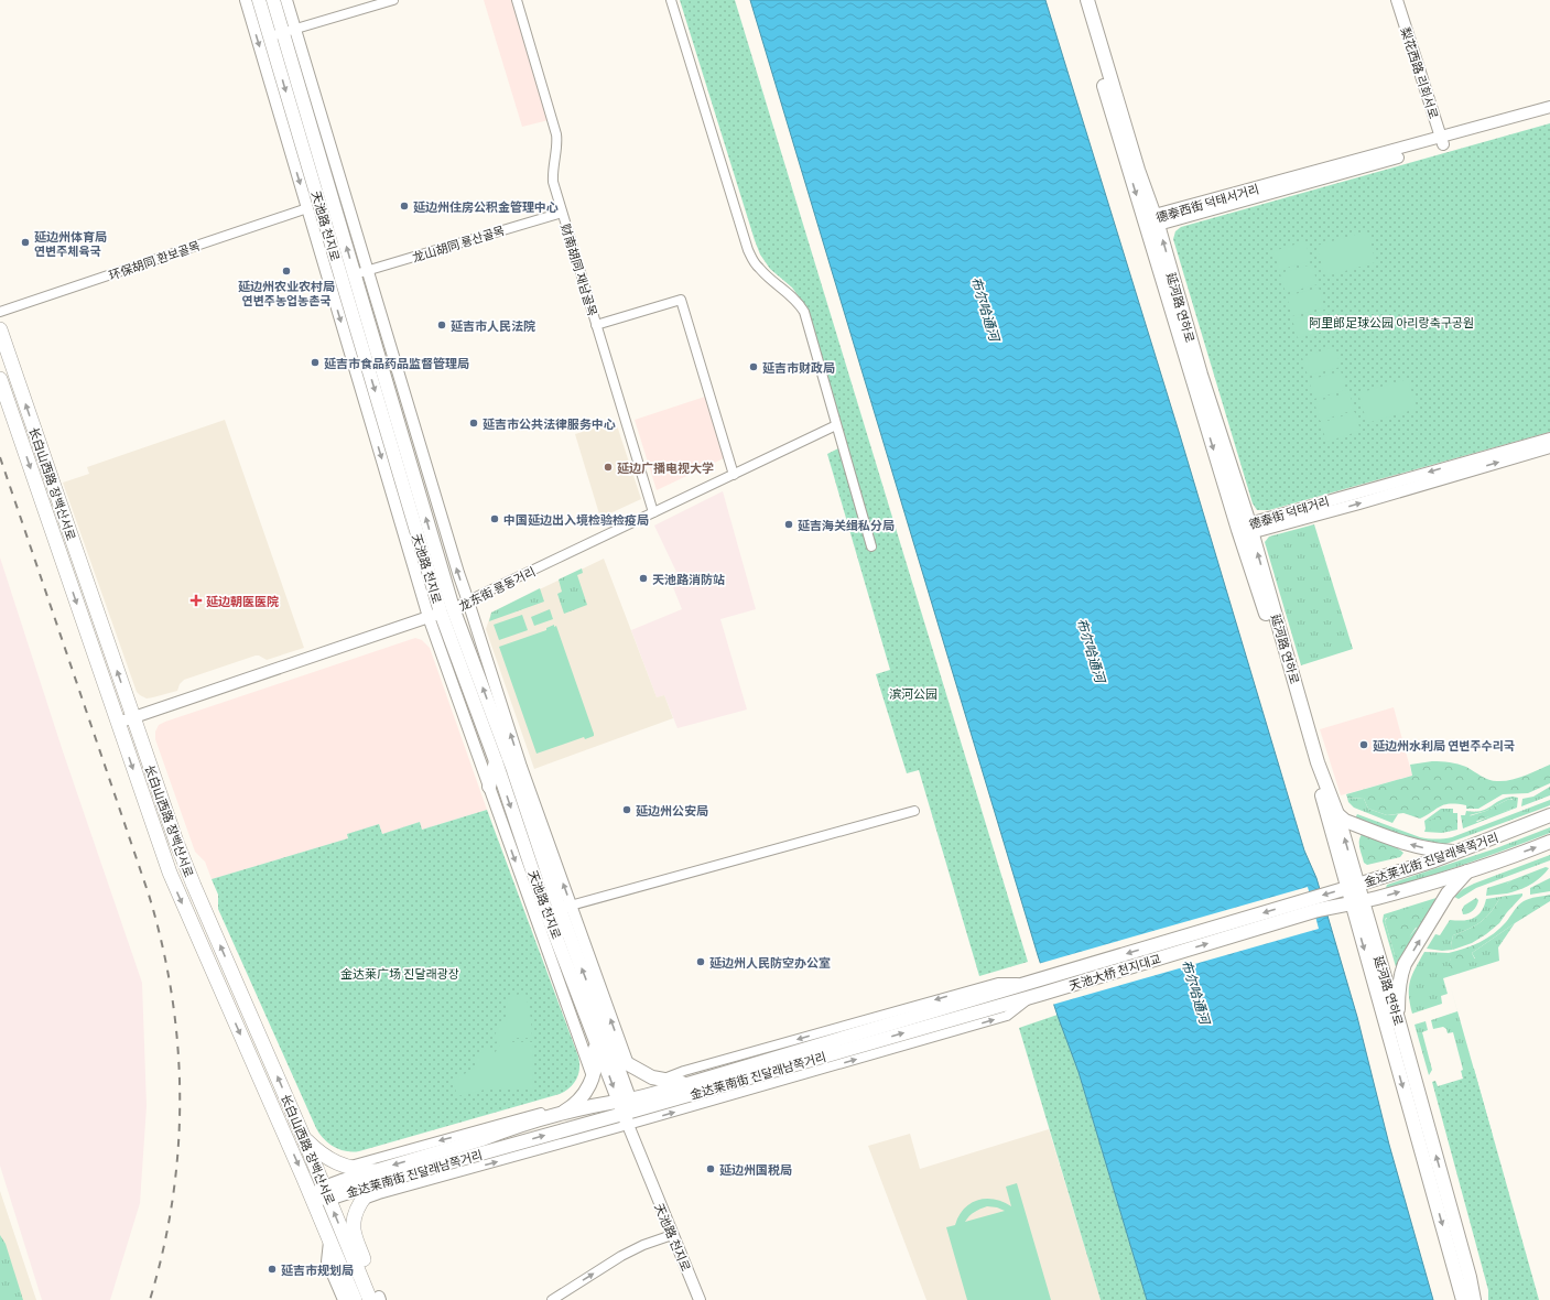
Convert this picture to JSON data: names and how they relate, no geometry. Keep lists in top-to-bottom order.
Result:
{
  "streets": {
    "main road": [
      "天池路 천지로",
      "延河路 연하로",
      "长白山西路 장백산서로",
      "金达莱北街 진달래북쪽거리",
      "天池大桥 천지대교",
      "金达莱南街 진달래남쪽거리"
    ],
    "street": [
      "梨花西路 리화서로",
      "德泰西街 덕태서거리",
      "龙山胡同 룡산골목",
      "环保胡同 환보골목",
      "财南胡同 재남골목",
      "德泰街 덕태거리",
      "龙东街 룡동거리"
    ]
  },
  "crossings": [
    ["梨花西路 리화서로", "德泰西街 덕태서거리"],
    ["德泰西街 덕태서거리", "延河路 연하로"],
    ["天池路 천지로", "龙山胡同 룡산골목"],
    ["天池路 천지로", "环保胡同 환보골목"],
    ["天池路 천지로", "龙东街 룡동거리"],
    ["天池路 천지로", "金达莱南街 진달래남쪽거리"],
    ["龙山胡同 룡산골목", "财南胡同 재남골목"],
    ["财南胡同 재남골목", "龙东街 룡동거리"],
    ["延河路 연하로", "德泰街 덕태거리"],
    ["延河路 연하로", "金达莱北街 진달래북쪽거리"],
    ["长白山西路 장백산서로", "龙东街 룡동거리"],
    ["长白山西路 장백산서로", "金达莱南街 진달래남쪽거리"],
    ["金达莱北街 진달래북쪽거리", "天池大桥 천지대교"],
    ["天池大桥 천지대교", "金达莱南街 진달래남쪽거리"]
  ],
  "water": ["布尔哈通河"],
  "parks": ["阿里郎足球公园 아리랑축구공원", "滨河公园", "金达莱广场 진달래광장"],
  "places": {
    "other": [
      "延边州住房公积金管理中心",
      "延边州体育局 연변주체육국",
      "延边州农业农村局 연변주농업농촌국",
      "延吉市人民法院",
      "延吉市食品药品监督管理局",
      "延吉市财政局",
      "延吉市公共法律服务中心",
      "延边广播电视大学",
      "中国延边出入境检验检疫局",
      "延吉海关缉私分局",
      "天池路消防站",
      "延边州水利局 연변주수리국",
      "延边州公安局",
      "延边州人民防空办公室",
      "延边州国税局",
      "延吉市规划局"
    ],
    "health": ["延边朝医医院"]
  }
}
